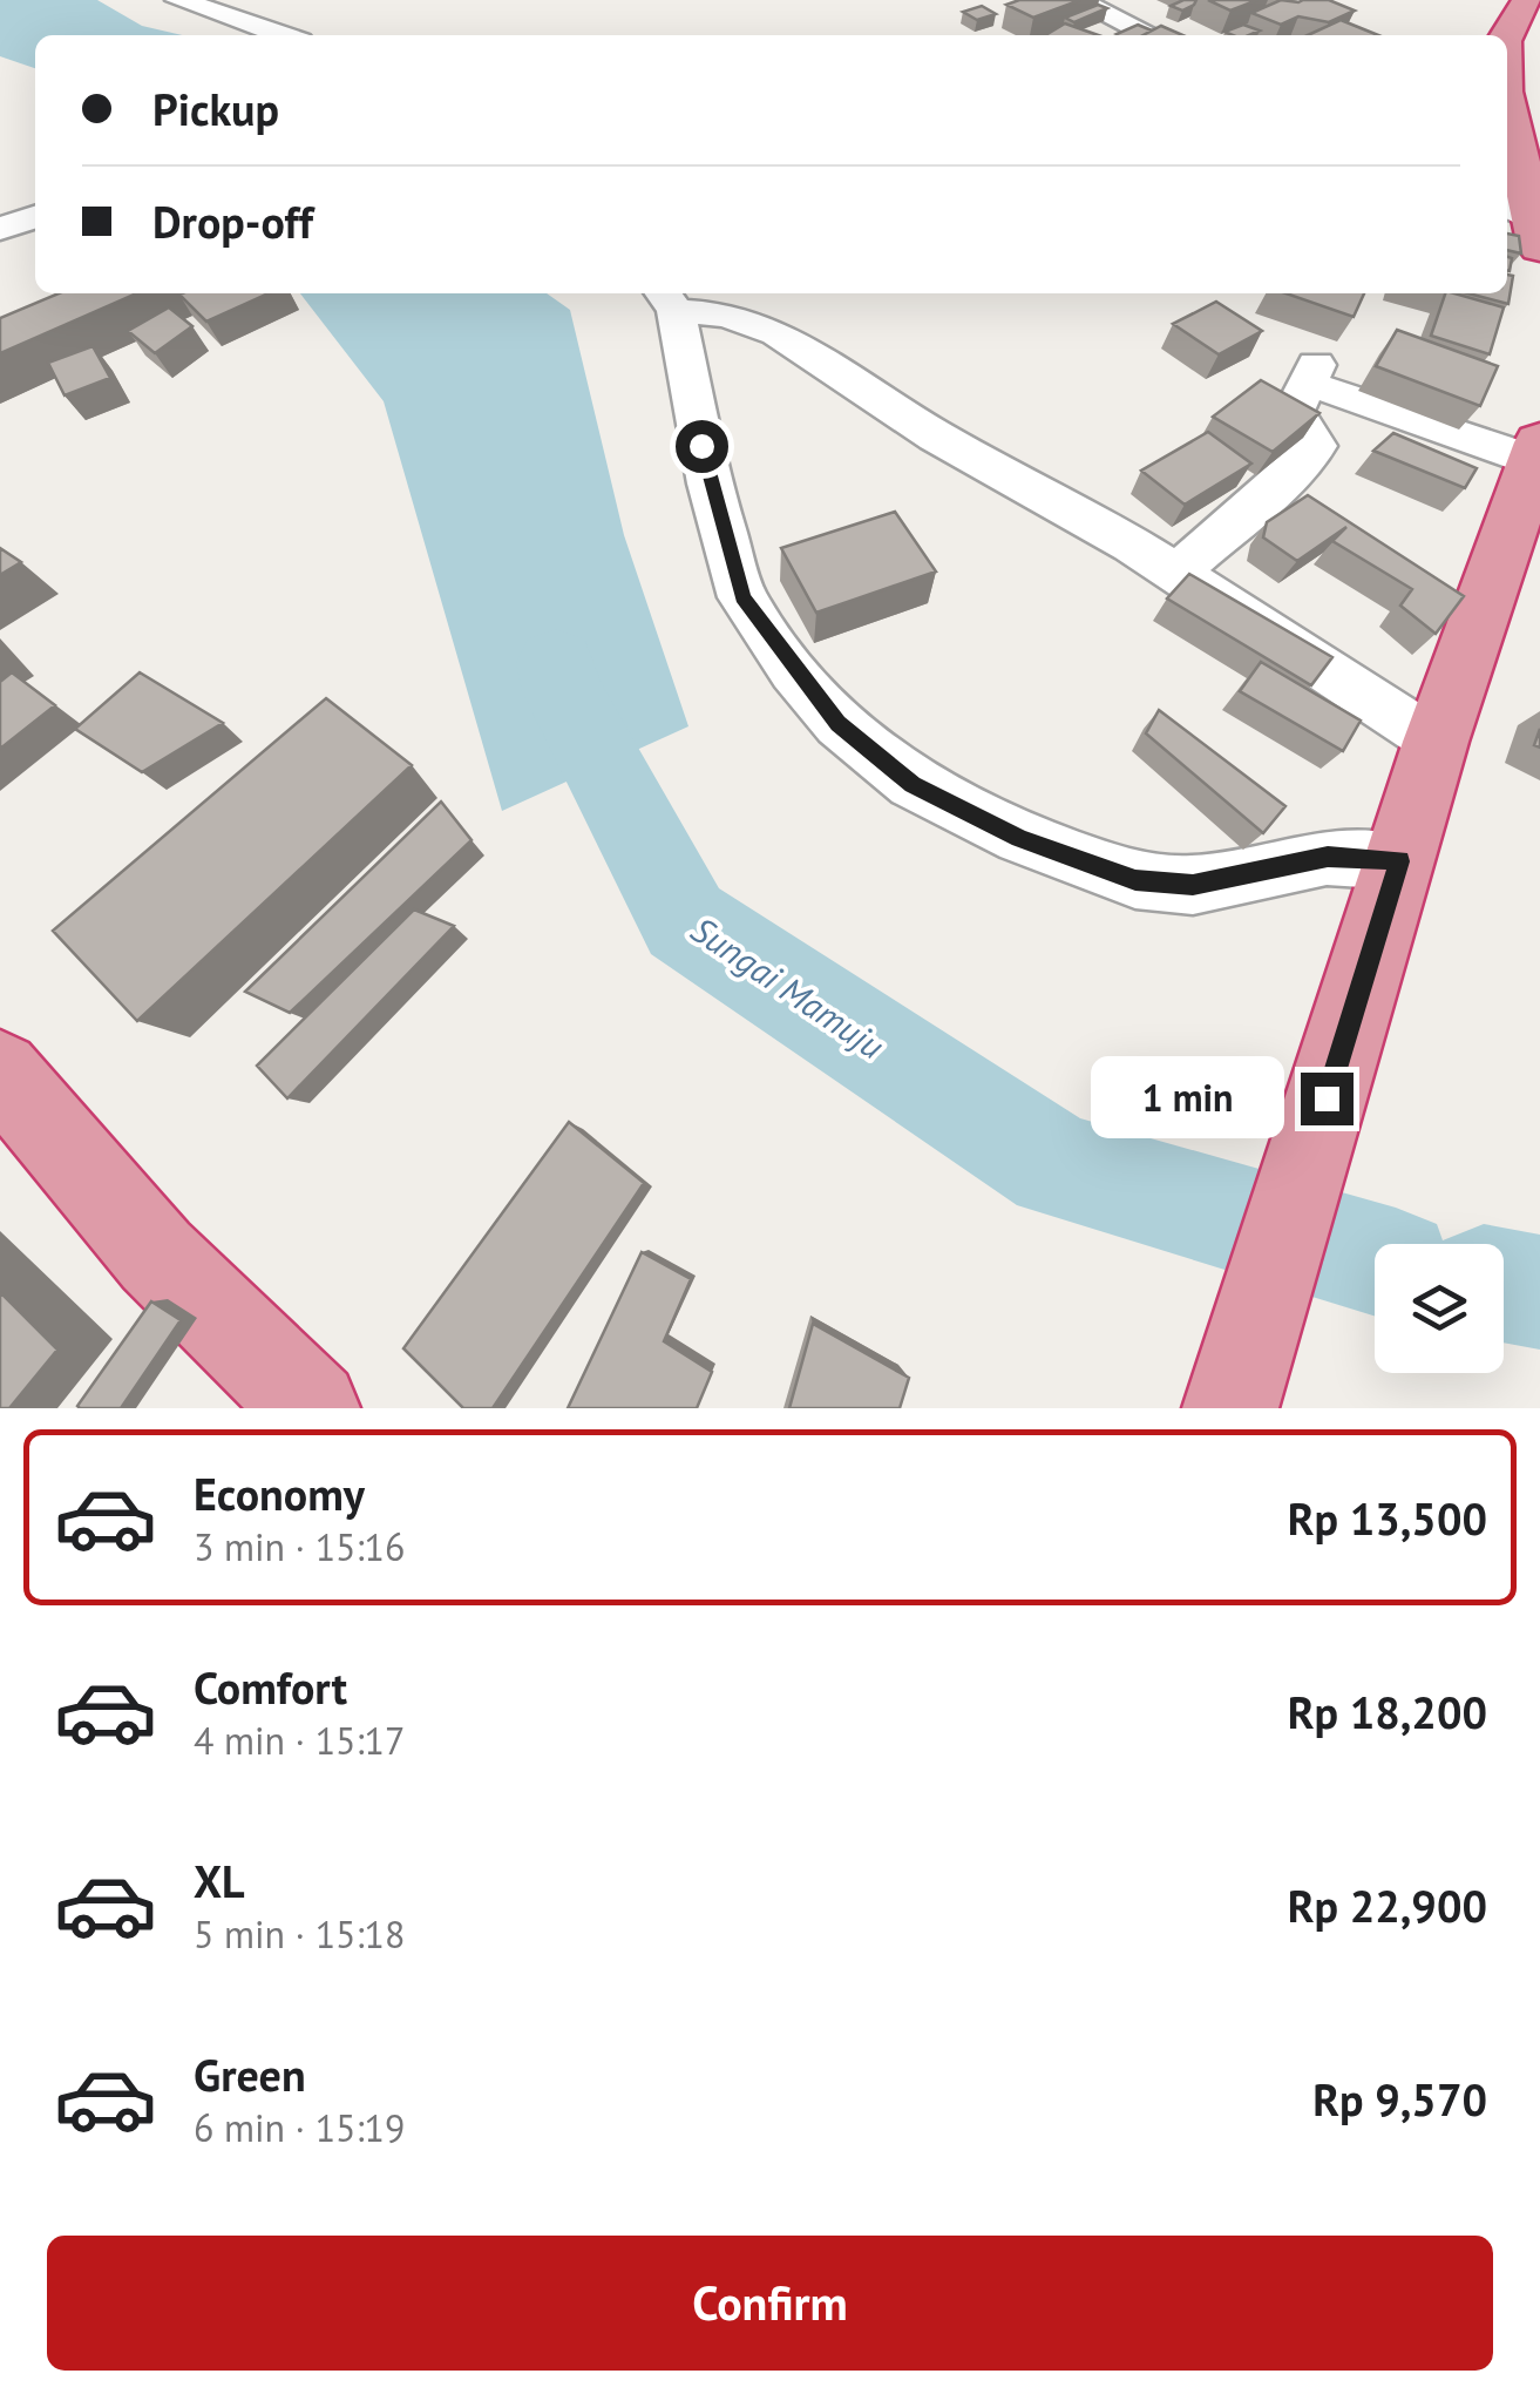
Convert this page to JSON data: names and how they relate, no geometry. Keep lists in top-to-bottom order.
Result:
{
  "water": ["Sungai Mamuju"],
  "page": {
    "banner": ["Pickup", "Drop-off"],
    "bubble": "1 min",
    "list": [
      {
        "name": "Economy",
        "note": "3 min · 15:16",
        "value": "Rp 13,500"
      },
      {
        "name": "Comfort",
        "note": "4 min · 15:17",
        "value": "Rp 18,200"
      },
      {
        "name": "XL",
        "note": "5 min · 15:18",
        "value": "Rp 22,900"
      },
      {
        "name": "Green",
        "note": "6 min · 15:19",
        "value": "Rp 9,570"
      }
    ],
    "buttons": "Confirm"
  }
}
